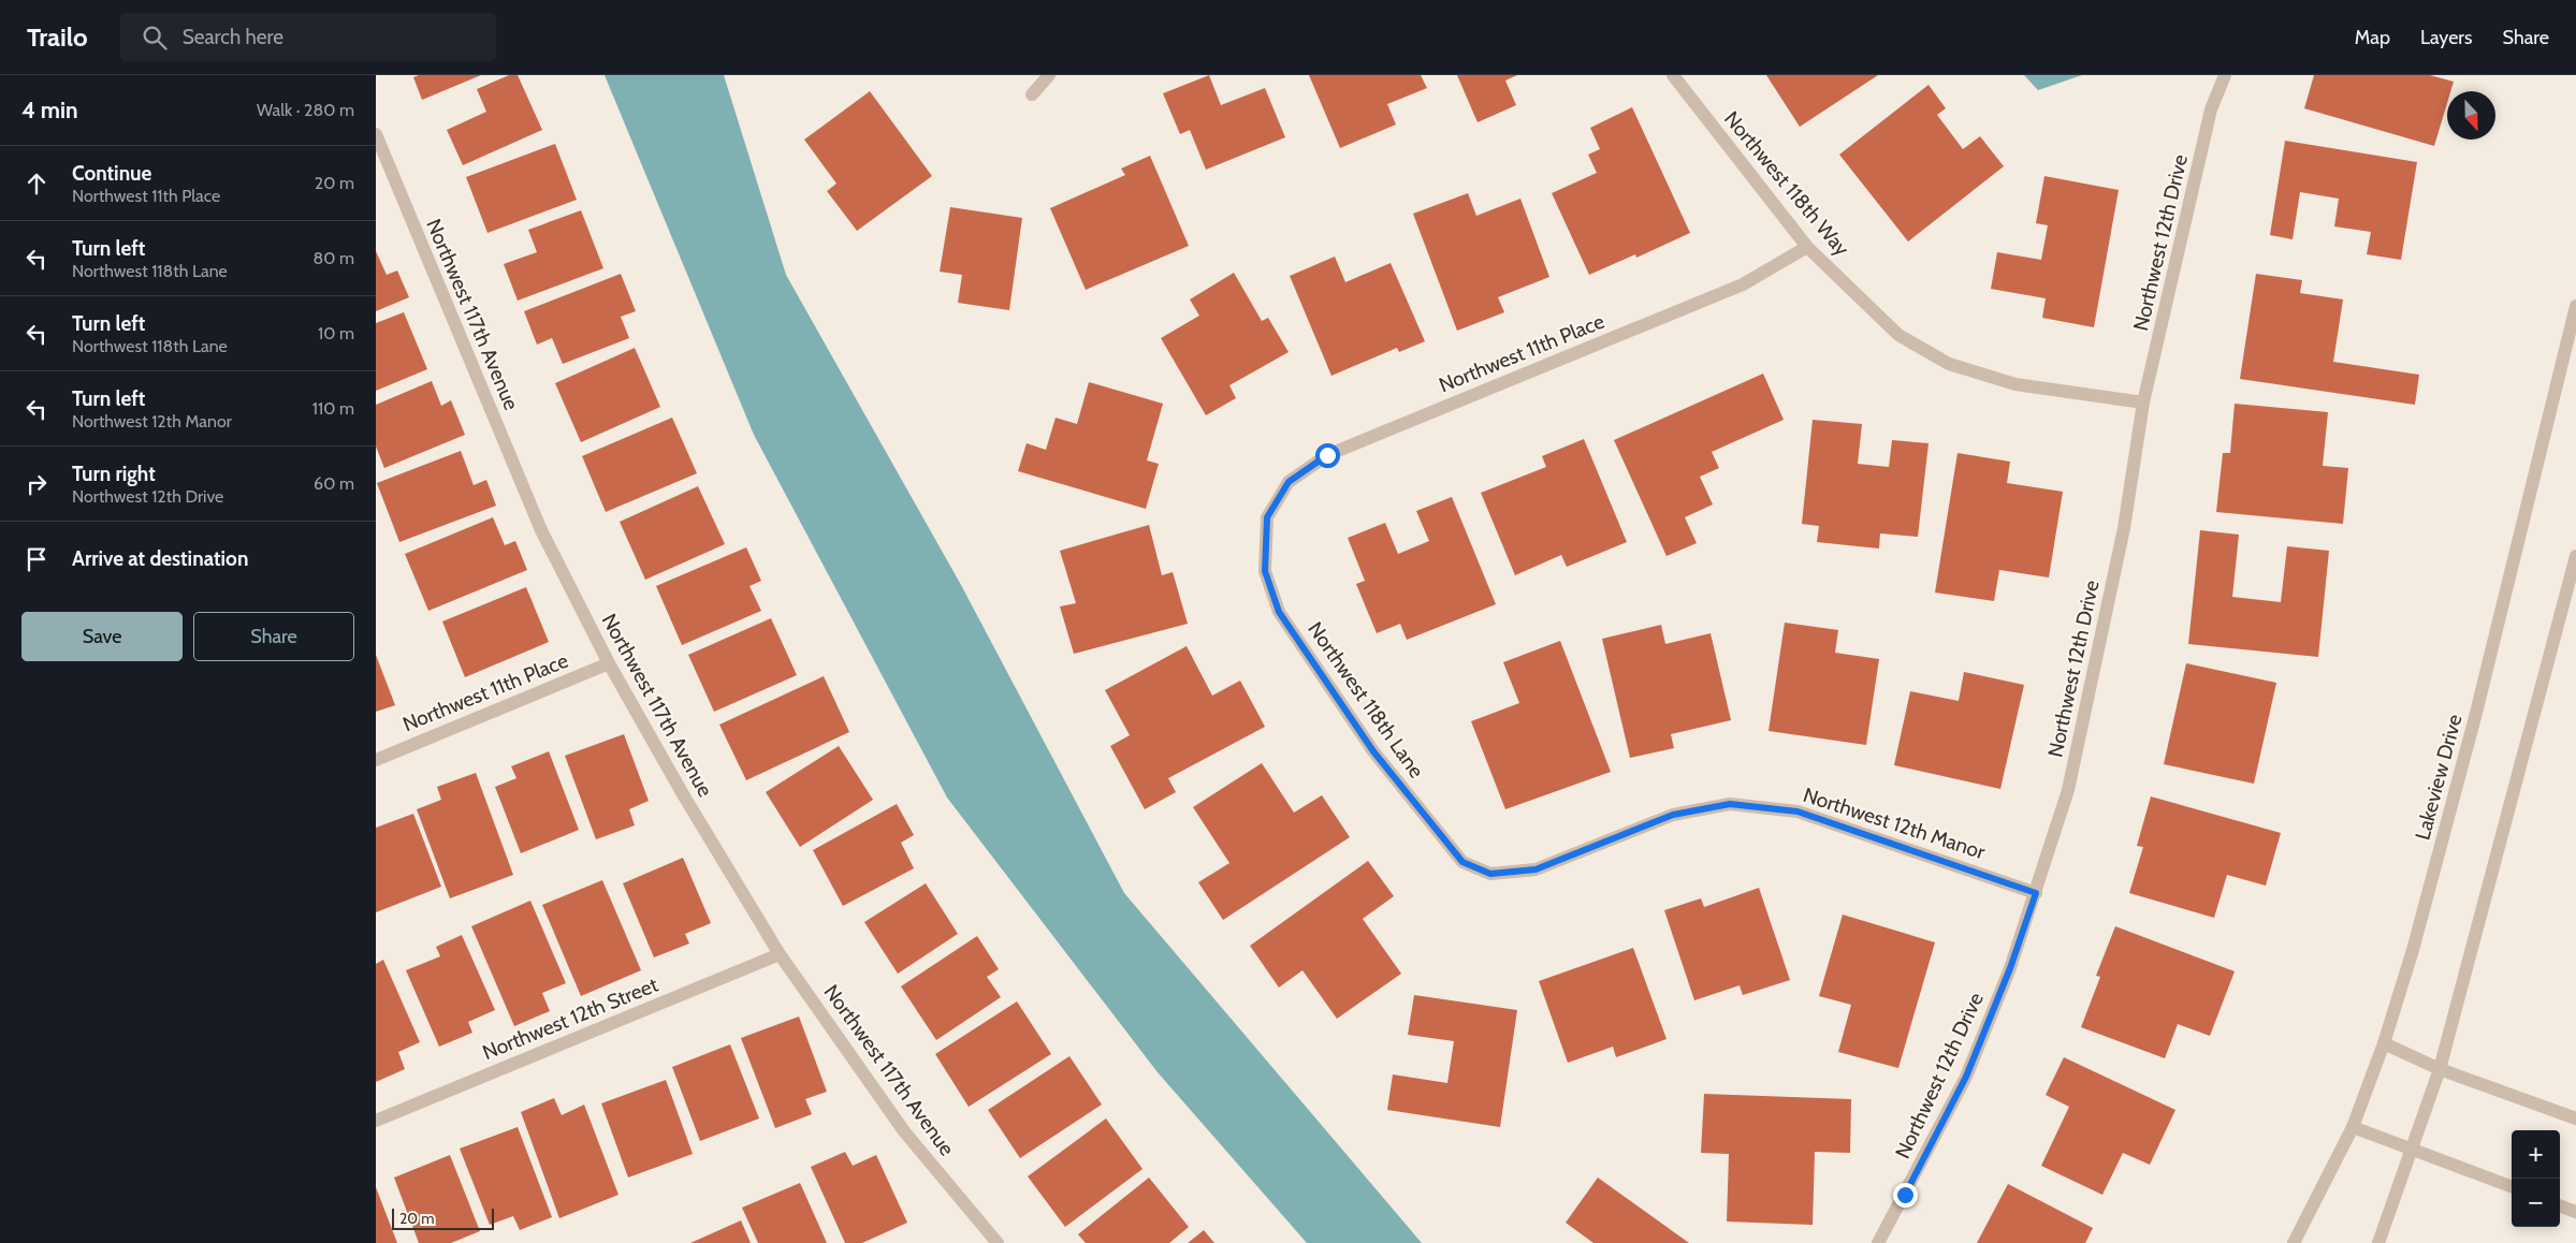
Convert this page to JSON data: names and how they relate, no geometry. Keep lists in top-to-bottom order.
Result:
{
  "streets": {
    "street": [
      "Northwest 118th Way",
      "Northwest 12th Drive",
      "Northwest 117th Avenue",
      "Northwest 11th Place",
      "Northwest 118th Lane",
      "Lakeview Drive",
      "Northwest 12th Manor",
      "Northwest 12th Street"
    ]
  },
  "crossings": [
    ["Northwest 118th Way", "Northwest 12th Drive"],
    ["Northwest 118th Way", "Northwest 11th Place"],
    ["Northwest 12th Drive", "Northwest 12th Manor"],
    ["Northwest 117th Avenue", "Northwest 11th Place"],
    ["Northwest 117th Avenue", "Northwest 12th Street"],
    ["Northwest 11th Place", "Northwest 118th Lane"],
    ["Northwest 118th Lane", "Northwest 12th Manor"]
  ],
  "scale_bar": "20 m",
  "north": "bottom",
  "page": {
    "header": "Trailo",
    "search": "Search here",
    "nav": ["Map", "Layers", "Share"],
    "heading": ["4 min", "Walk · 280 m"],
    "list": [
      ["Continue", "Northwest 11th Place", "20 m"],
      ["Turn left", "Northwest 118th Lane", "80 m"],
      ["Turn left", "Northwest 118th Lane", "10 m"],
      ["Turn left", "Northwest 12th Manor", "110 m"],
      ["Turn right", "Northwest 12th Drive", "60 m"],
      "Arrive at destination"
    ],
    "buttons": ["Save", "Share"],
    "map_buttons": ["+", "−"],
    "scale": "20 m"
  }
}
